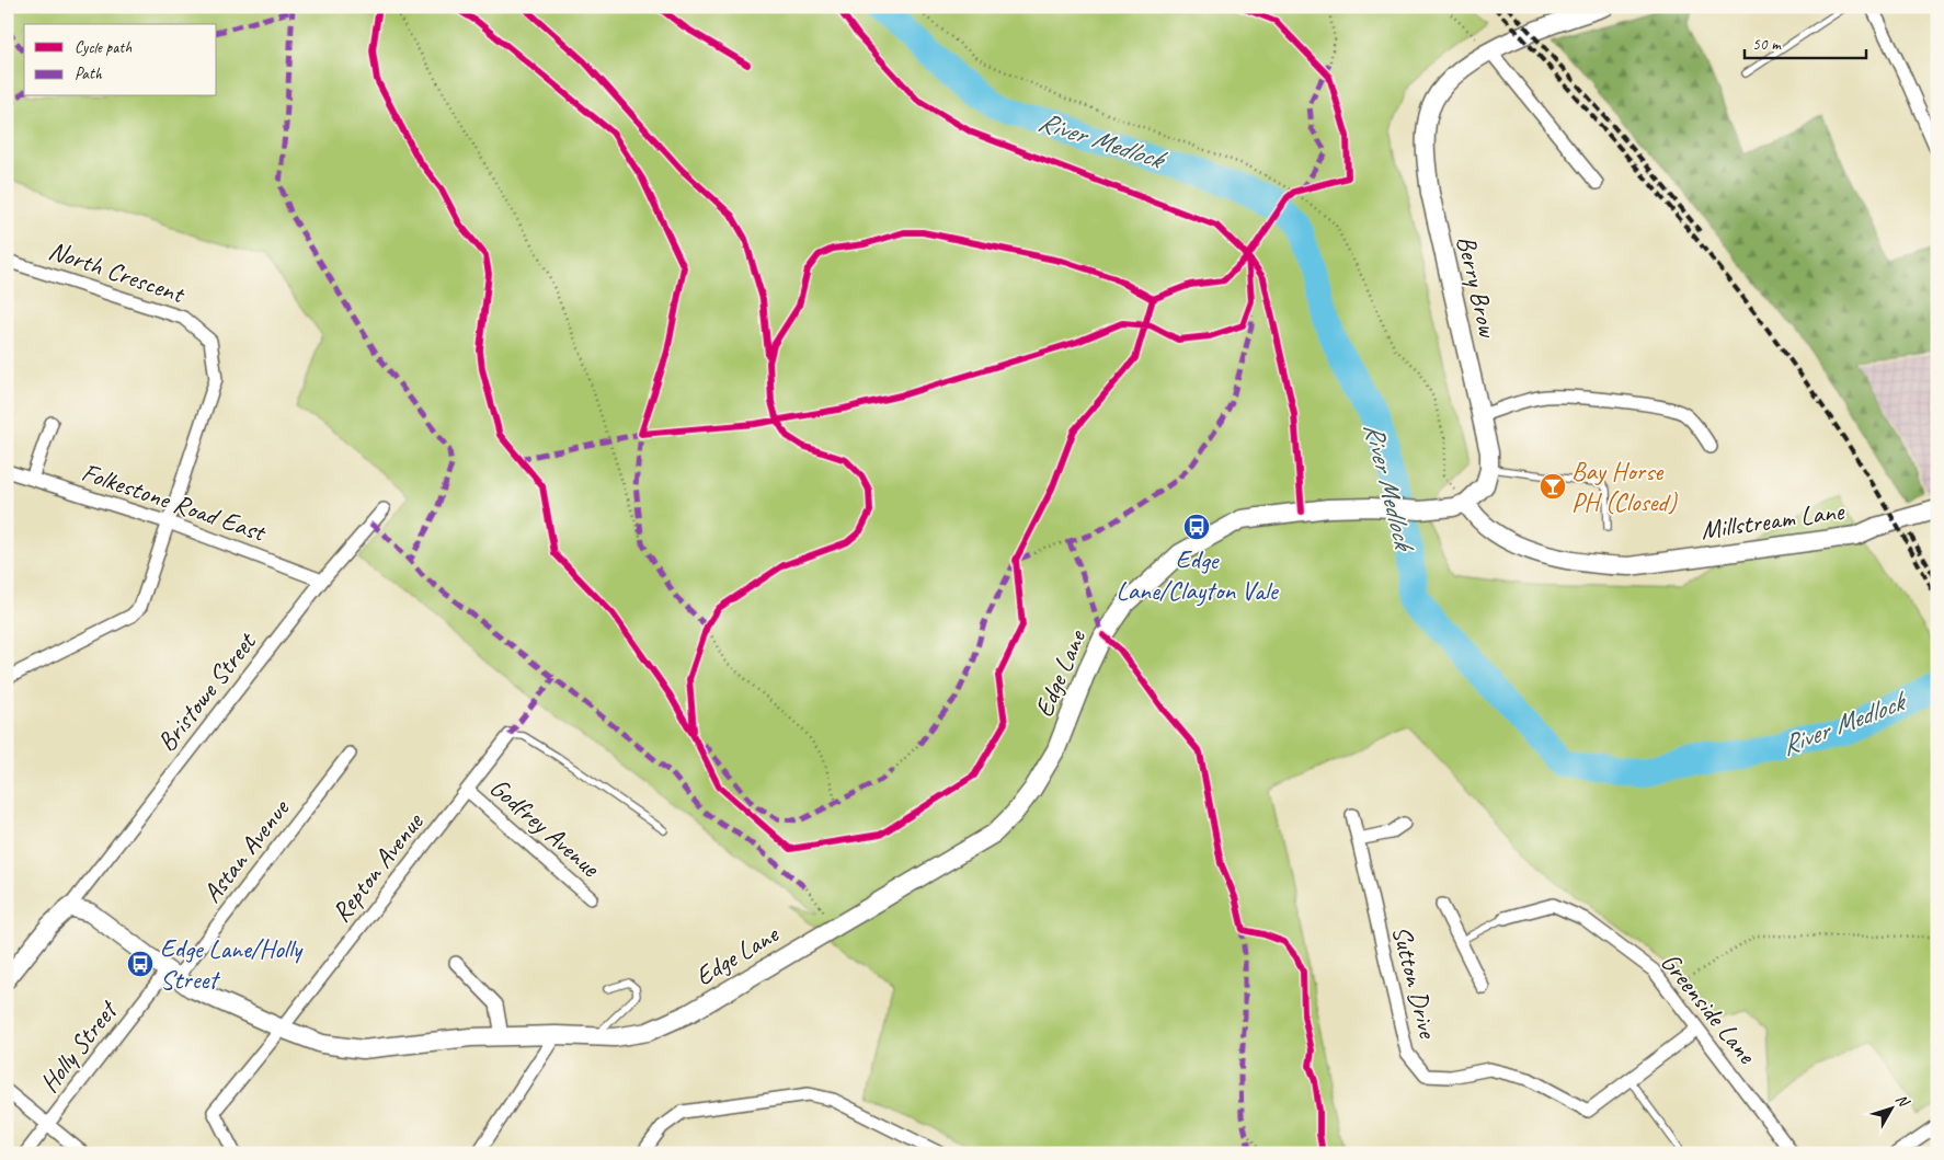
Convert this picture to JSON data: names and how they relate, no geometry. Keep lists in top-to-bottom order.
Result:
{
  "streets": {
    "street": [
      "North Crescent",
      "Berry Brow",
      "Folkestone Road East",
      "Millstream Lane",
      "Edge Lane",
      "Bristowe Street",
      "Godfrey Avenue",
      "Astan Avenue",
      "Repton Avenue",
      "Sutton Drive",
      "Greenside Lane",
      "Holly Street"
    ]
  },
  "crossings": [
    ["North Crescent", "Folkestone Road East"],
    ["Folkestone Road East", "Bristowe Street"],
    ["Millstream Lane", "Edge Lane"],
    ["Edge Lane", "Bristowe Street"],
    ["Edge Lane", "Astan Avenue"],
    ["Edge Lane", "Repton Avenue"],
    ["Edge Lane", "Holly Street"],
    ["Godfrey Avenue", "Repton Avenue"],
    ["Astan Avenue", "Holly Street"],
    ["Sutton Drive", "Greenside Lane"]
  ],
  "water": ["River Medlock"],
  "places": {
    "bar": ["Bay Horse PH (Closed)"],
    "bus stop": ["Edge Lane/Clayton Vale", "Edge Lane/Holly Street"]
  },
  "legend": ["Cycle path", "Path"],
  "scale_bar": "50 m",
  "north": "top right"
}
